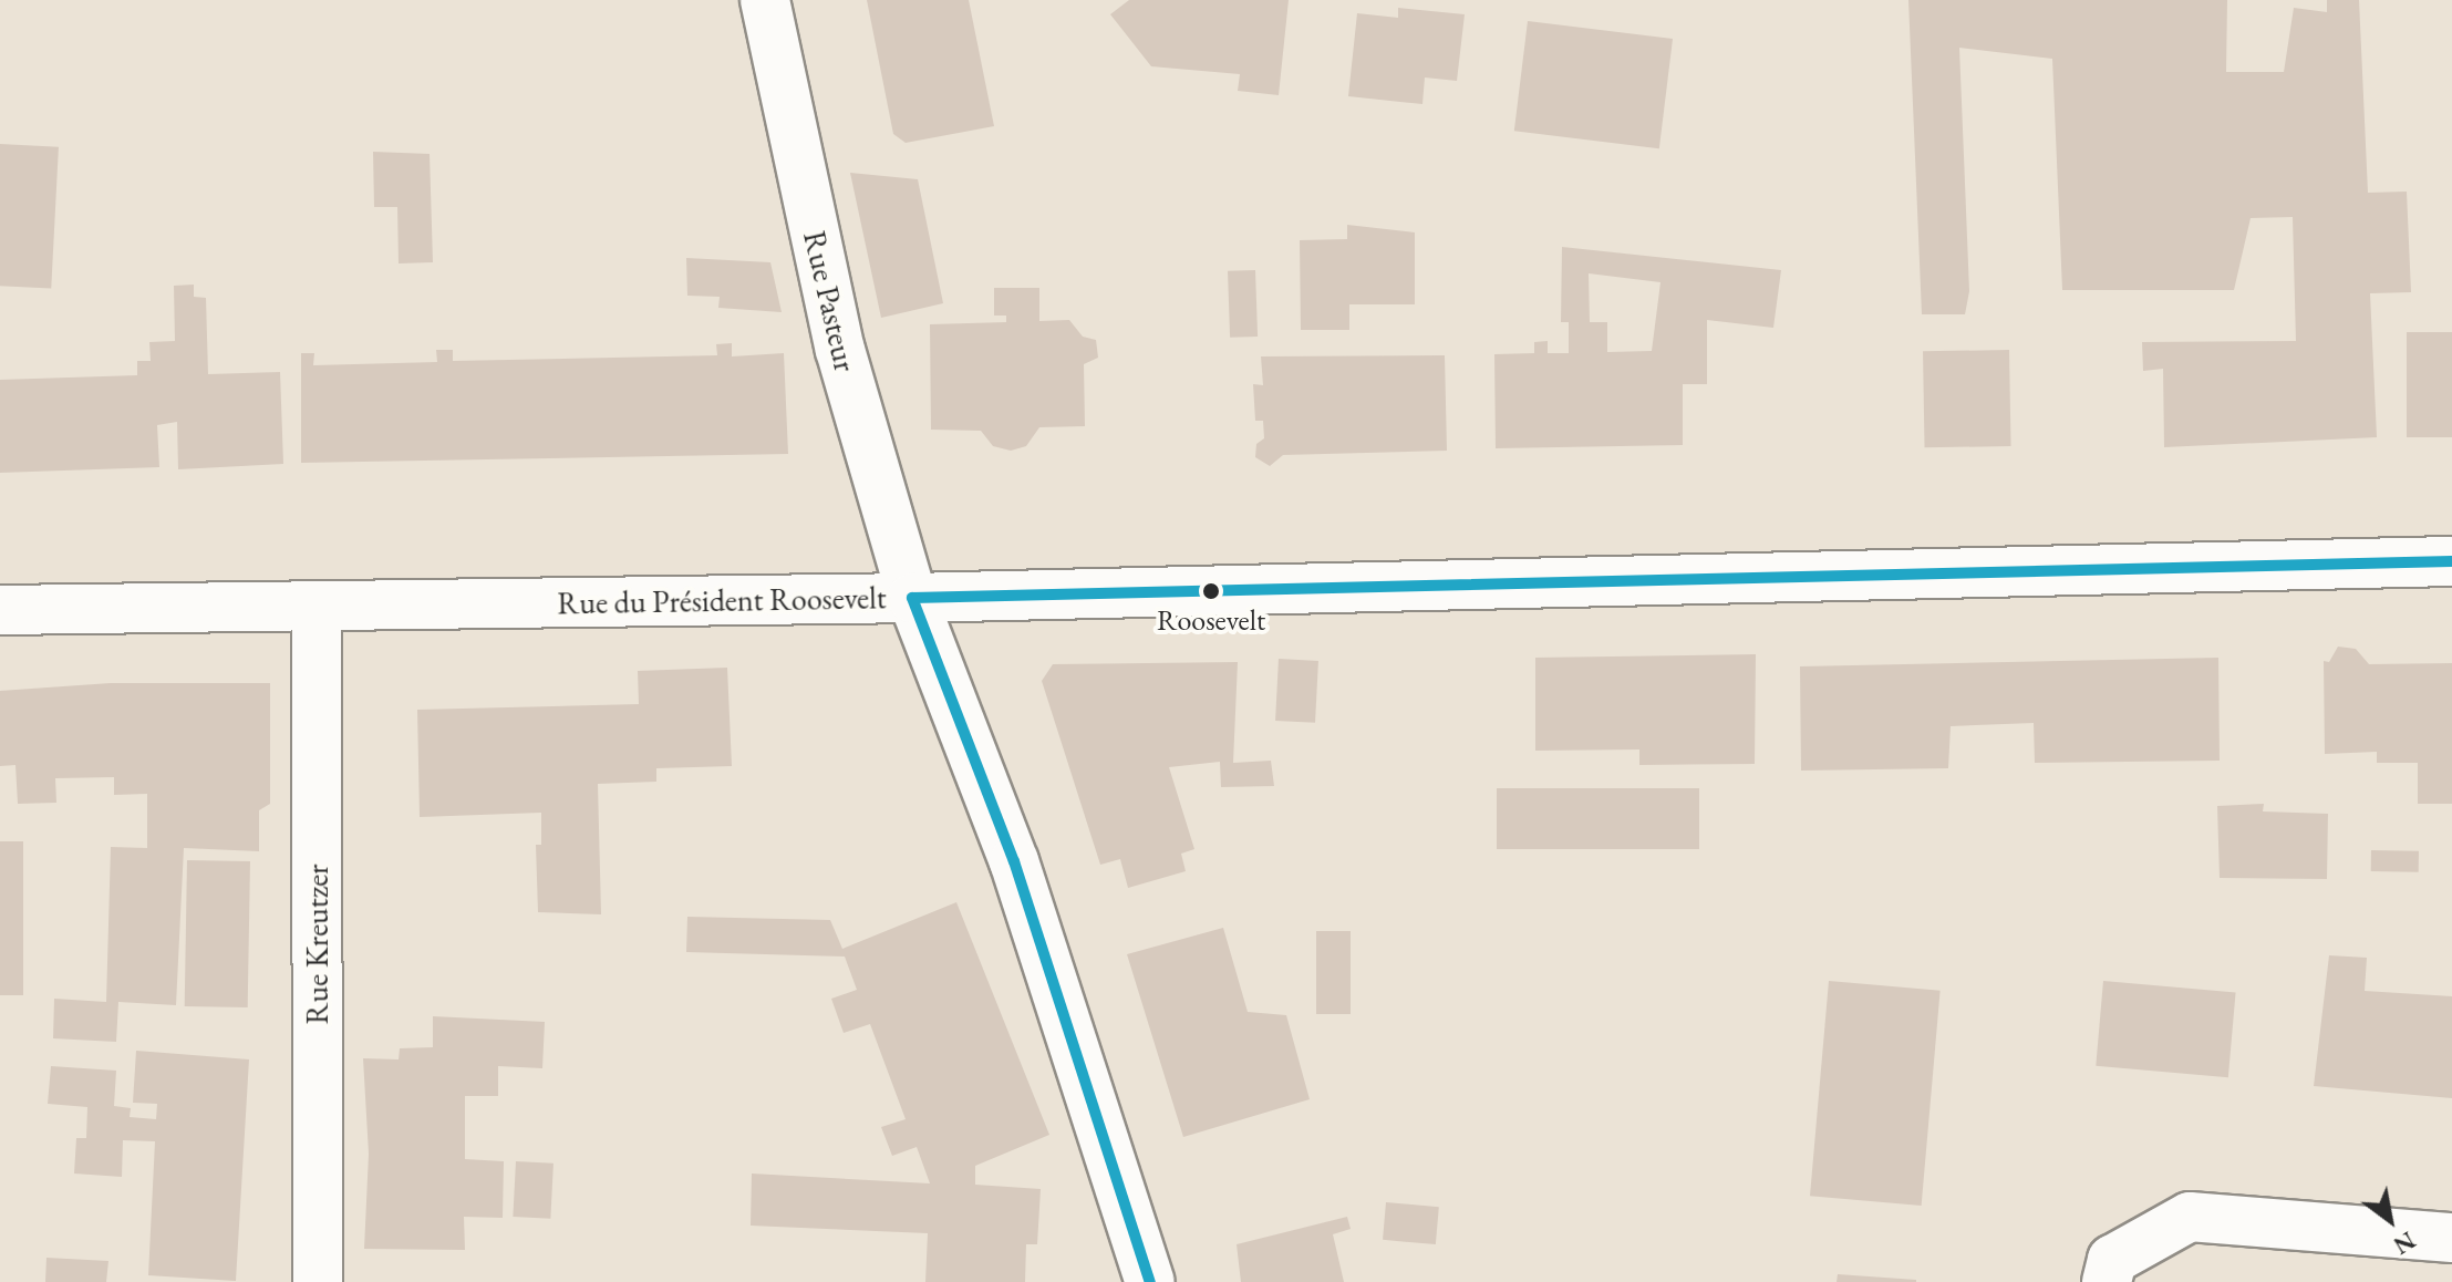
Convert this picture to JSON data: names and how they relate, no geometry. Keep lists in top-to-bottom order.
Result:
{
  "streets": {
    "main road": ["Rue Pasteur", "Rue du Président Roosevelt", "Rue Kreutzer"]
  },
  "crossings": [
    ["Rue Pasteur", "Rue du Président Roosevelt"],
    ["Rue du Président Roosevelt", "Rue Kreutzer"]
  ],
  "places": ["Roosevelt"],
  "north": "bottom right"
}
